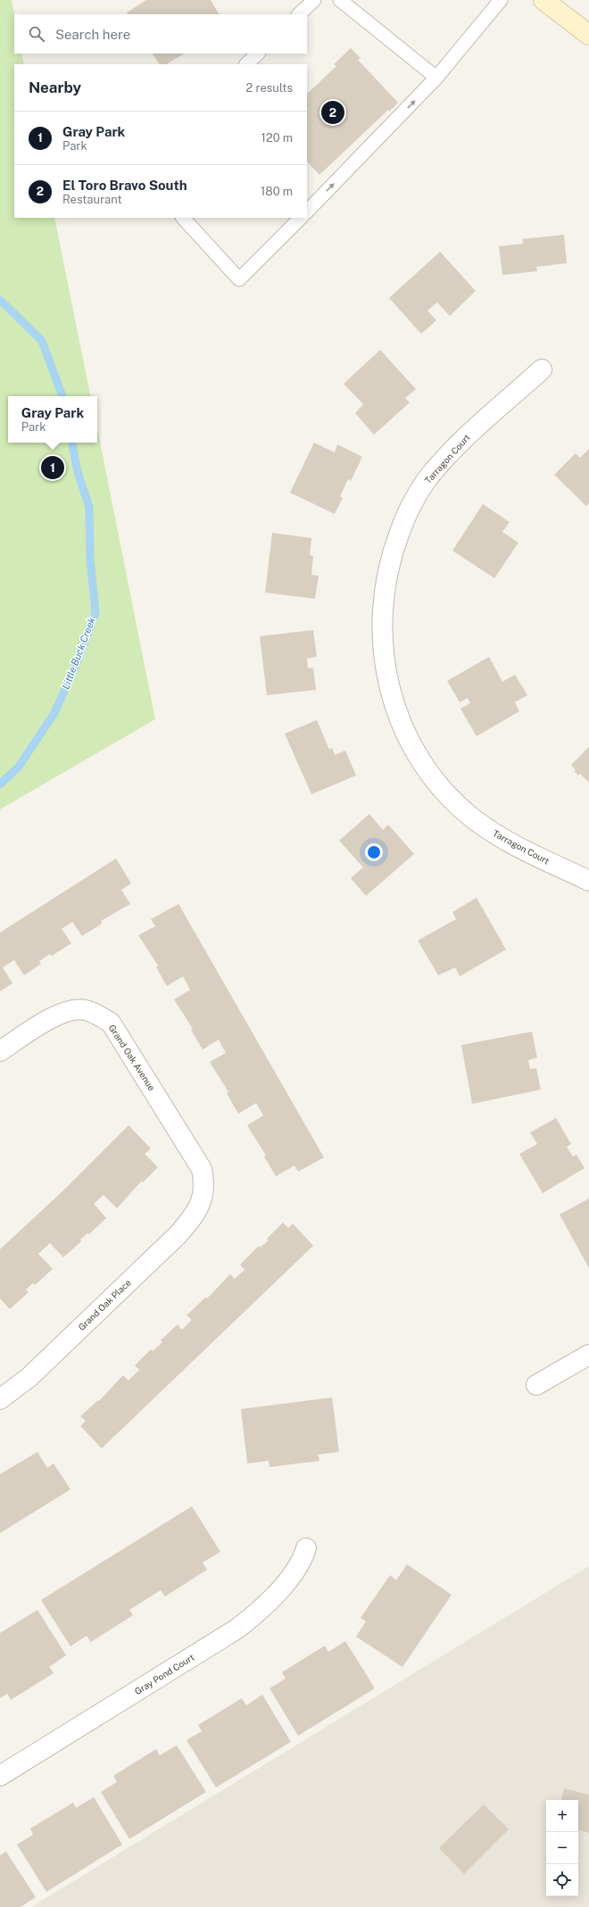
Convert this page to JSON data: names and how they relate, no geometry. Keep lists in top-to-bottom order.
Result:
{
  "streets": {
    "street": [
      "Tarragon Court",
      "Grand Oak Avenue",
      "Grand Oak Place",
      "Gray Pond Court"
    ]
  },
  "crossings": [
    ["Grand Oak Avenue", "Grand Oak Place"]
  ],
  "water": ["Little Buck Creek"],
  "page": {
    "search": "Search here",
    "heading": ["Nearby", "2 results"],
    "pins": ["2", "1"],
    "list": [
      {
        "mark": "1",
        "name": "Gray Park",
        "note": "Park",
        "value": "120 m"
      },
      {
        "mark": "2",
        "name": "El Toro Bravo South",
        "note": "Restaurant",
        "value": "180 m"
      }
    ],
    "popup": ["Gray Park", "Park"],
    "map_buttons": ["+", "−"]
  }
}
